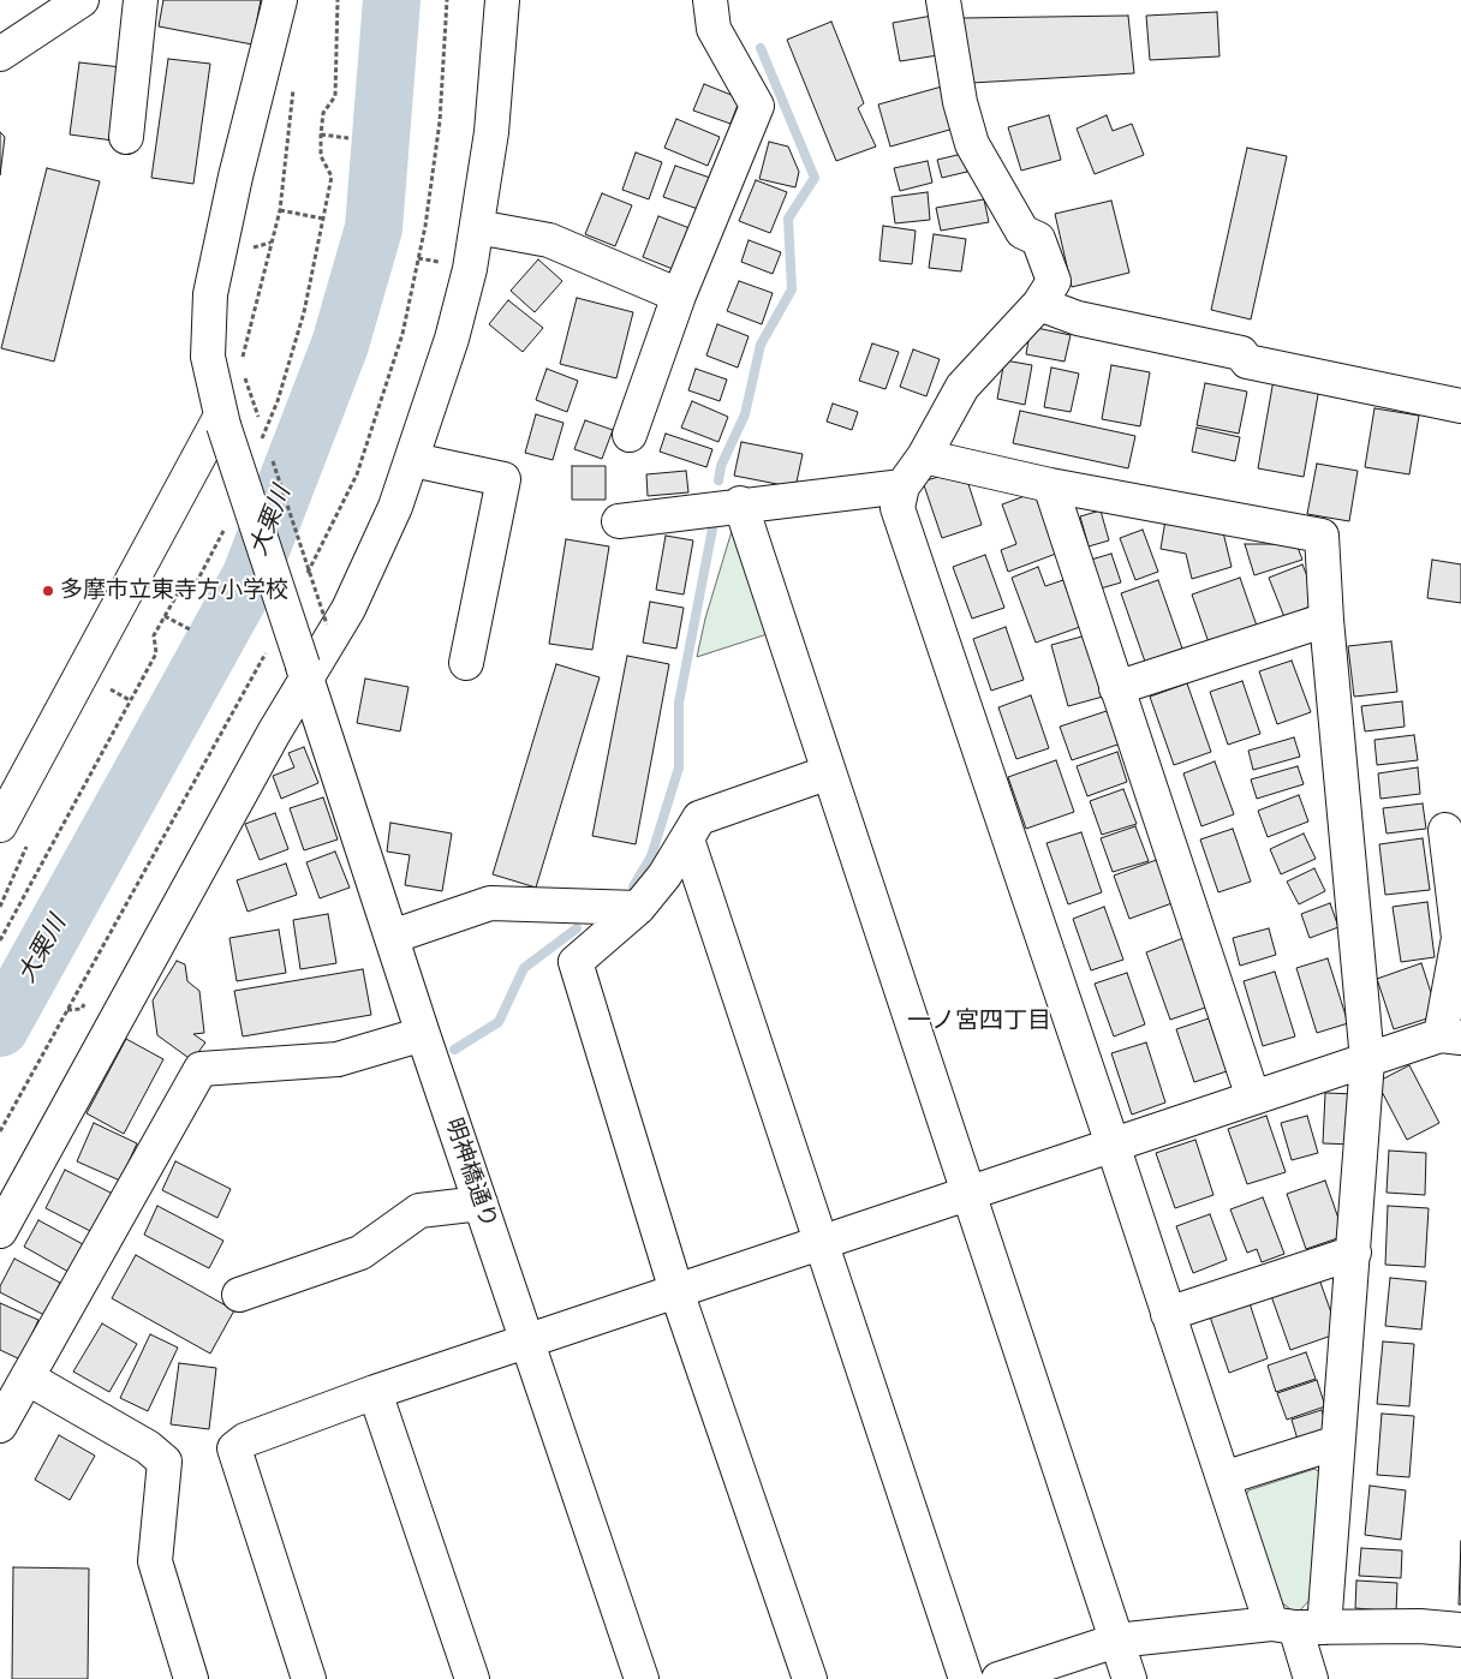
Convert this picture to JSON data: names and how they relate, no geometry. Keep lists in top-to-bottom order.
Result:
{
  "streets": {
    "street": ["明神橋通り"]
  },
  "districts": ["一ノ宮四丁目"],
  "water": ["大栗川"],
  "places": ["多摩市立東寺方小学校"]
}
